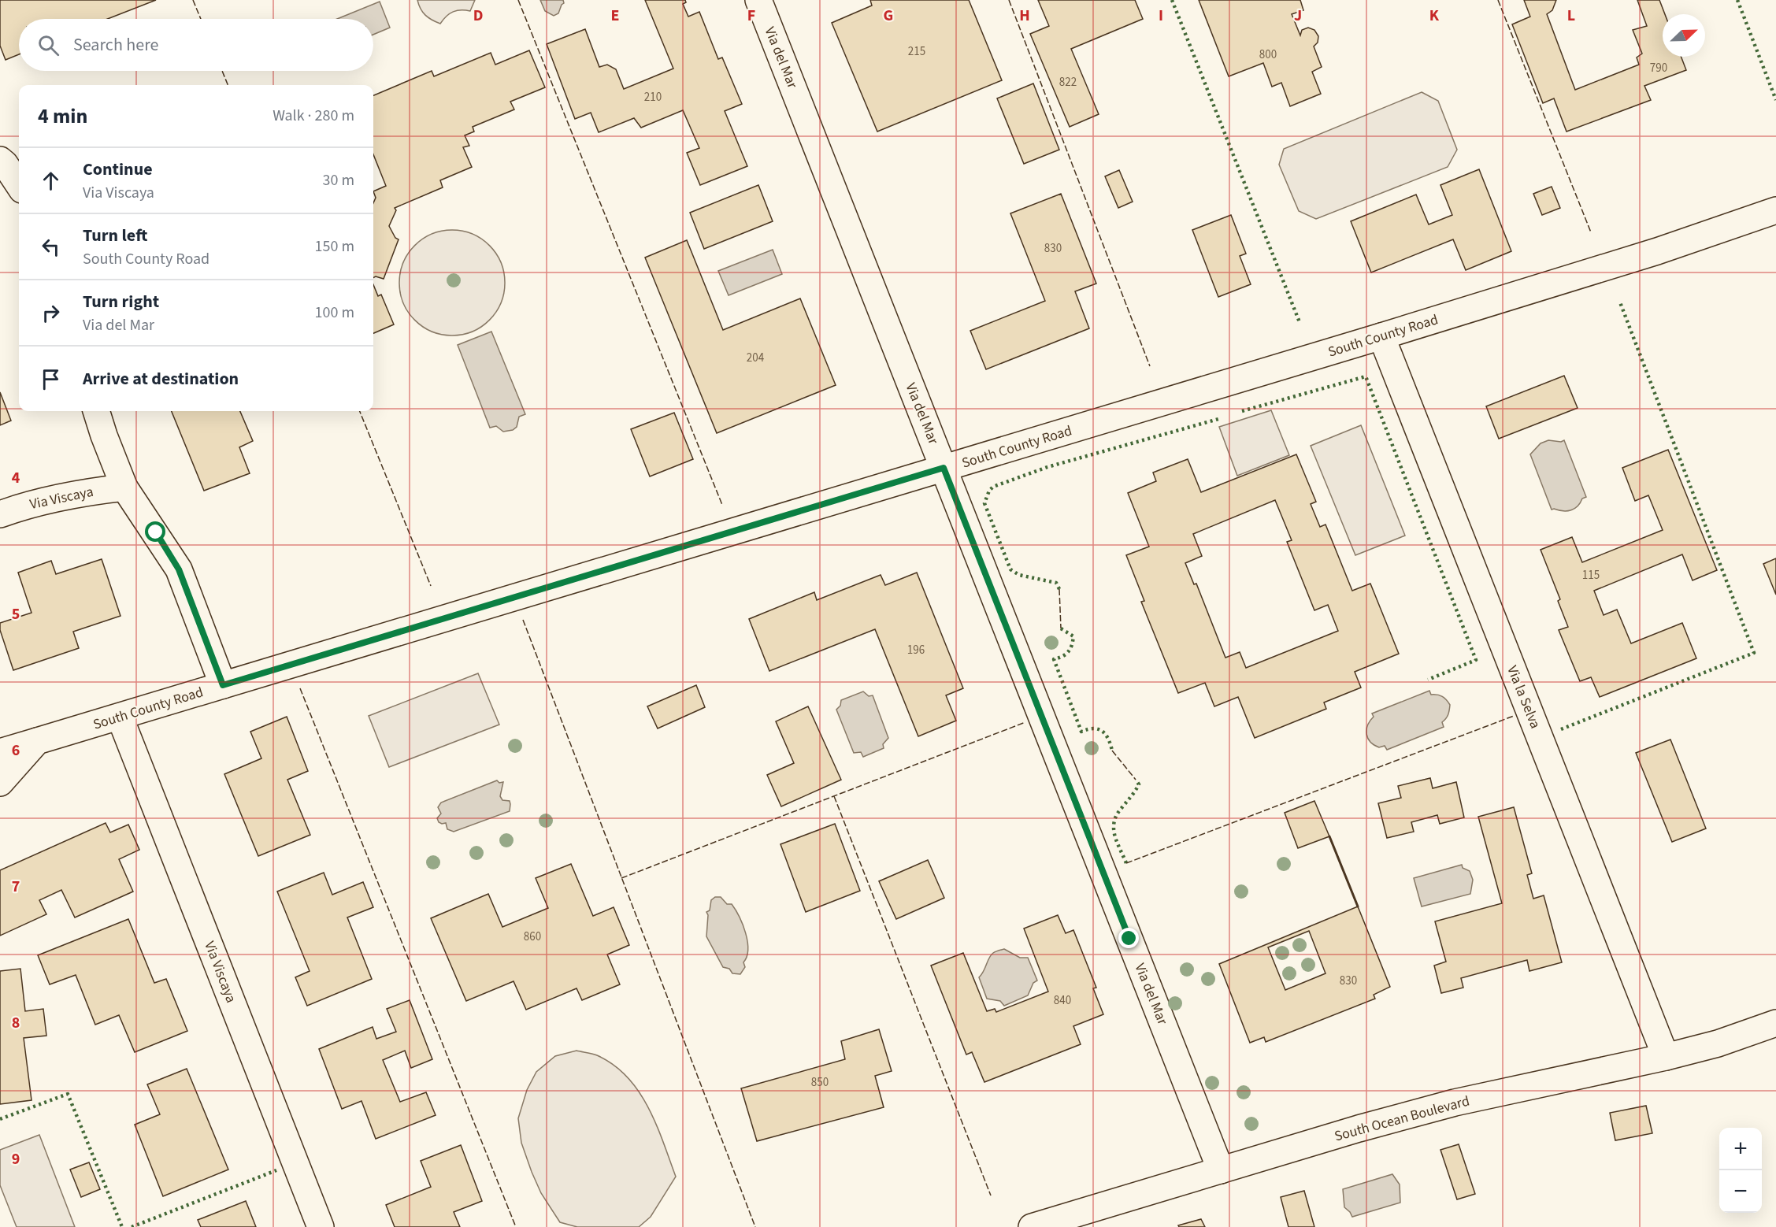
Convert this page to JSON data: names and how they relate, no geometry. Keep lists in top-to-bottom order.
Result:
{
  "streets": {
    "street": [
      "Via del Mar",
      "South County Road",
      "Via Viscaya",
      "Via la Selva",
      "South Ocean Boulevard"
    ]
  },
  "crossings": [
    ["Via del Mar", "South County Road"],
    ["Via del Mar", "South Ocean Boulevard"],
    ["South County Road", "Via Viscaya"],
    ["South County Road", "Via la Selva"],
    ["Via la Selva", "South Ocean Boulevard"]
  ],
  "house_numbers": [
    "215",
    "800",
    "790",
    "822",
    "210",
    "830",
    "204",
    "115",
    "196",
    "860",
    "830",
    "840",
    "850"
  ],
  "north": "top right",
  "page": {
    "search": "Search here",
    "heading": ["4 min", "Walk · 280 m"],
    "list": [
      ["Continue", "Via Viscaya", "30 m"],
      ["Turn left", "South County Road", "150 m"],
      ["Turn right", "Via del Mar", "100 m"],
      "Arrive at destination"
    ],
    "map_buttons": ["+", "−"]
  },
  "grid": {
    "columns": [
      "D",
      "E",
      "F",
      "G",
      "H",
      "I",
      "J",
      "K",
      "L"
    ],
    "rows": [
      "4",
      "5",
      "6",
      "7",
      "8",
      "9"
    ]
  }
}
